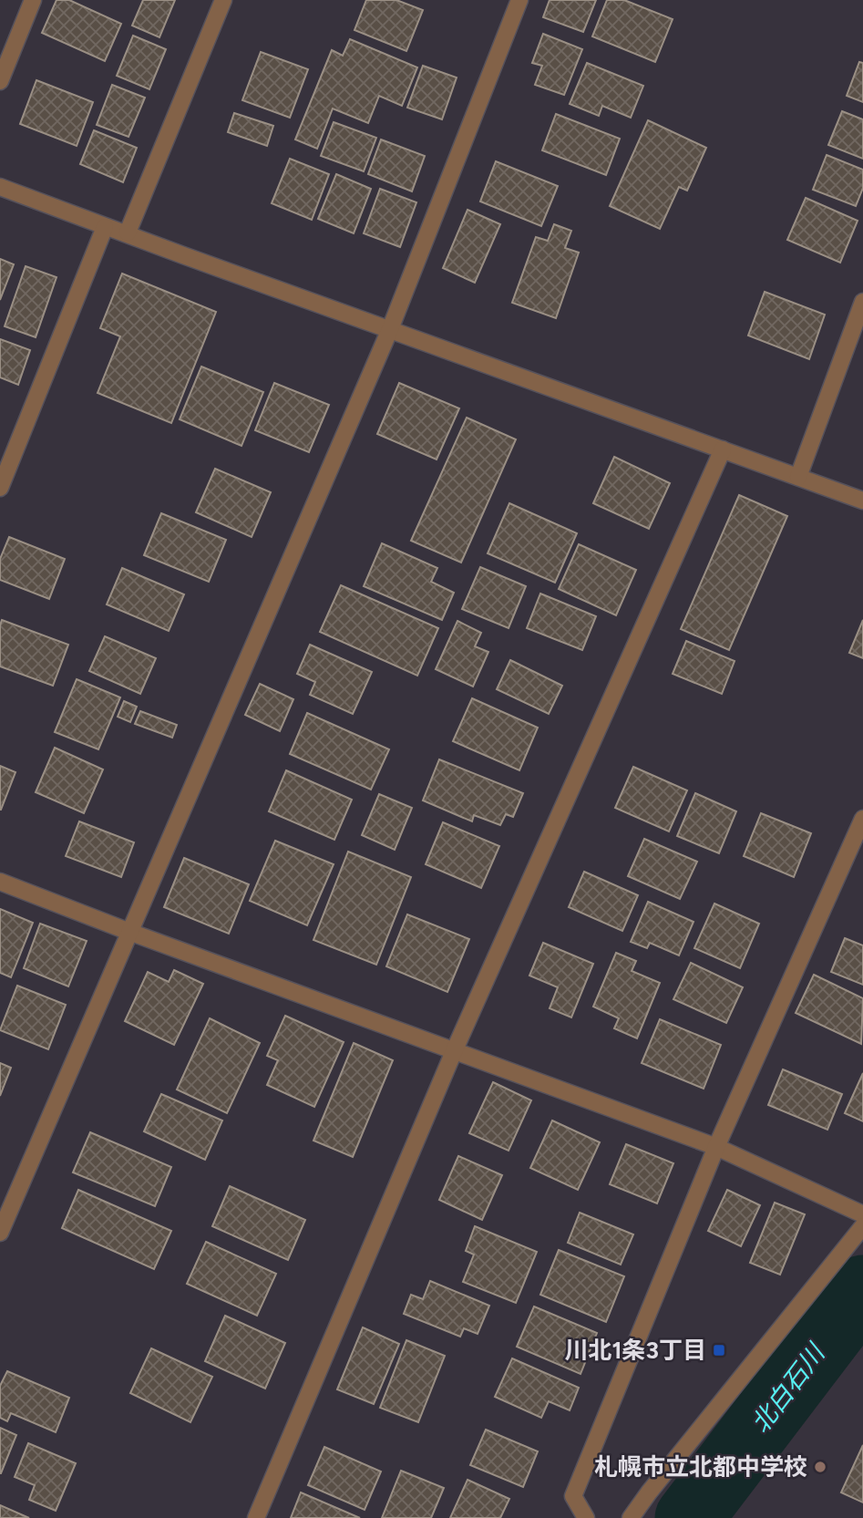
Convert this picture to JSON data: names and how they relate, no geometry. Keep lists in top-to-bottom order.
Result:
{
  "water": ["北白石川"],
  "places": {
    "transit": ["川北1条3丁目"],
    "other": ["札幌市立北都中学校"]
  }
}
